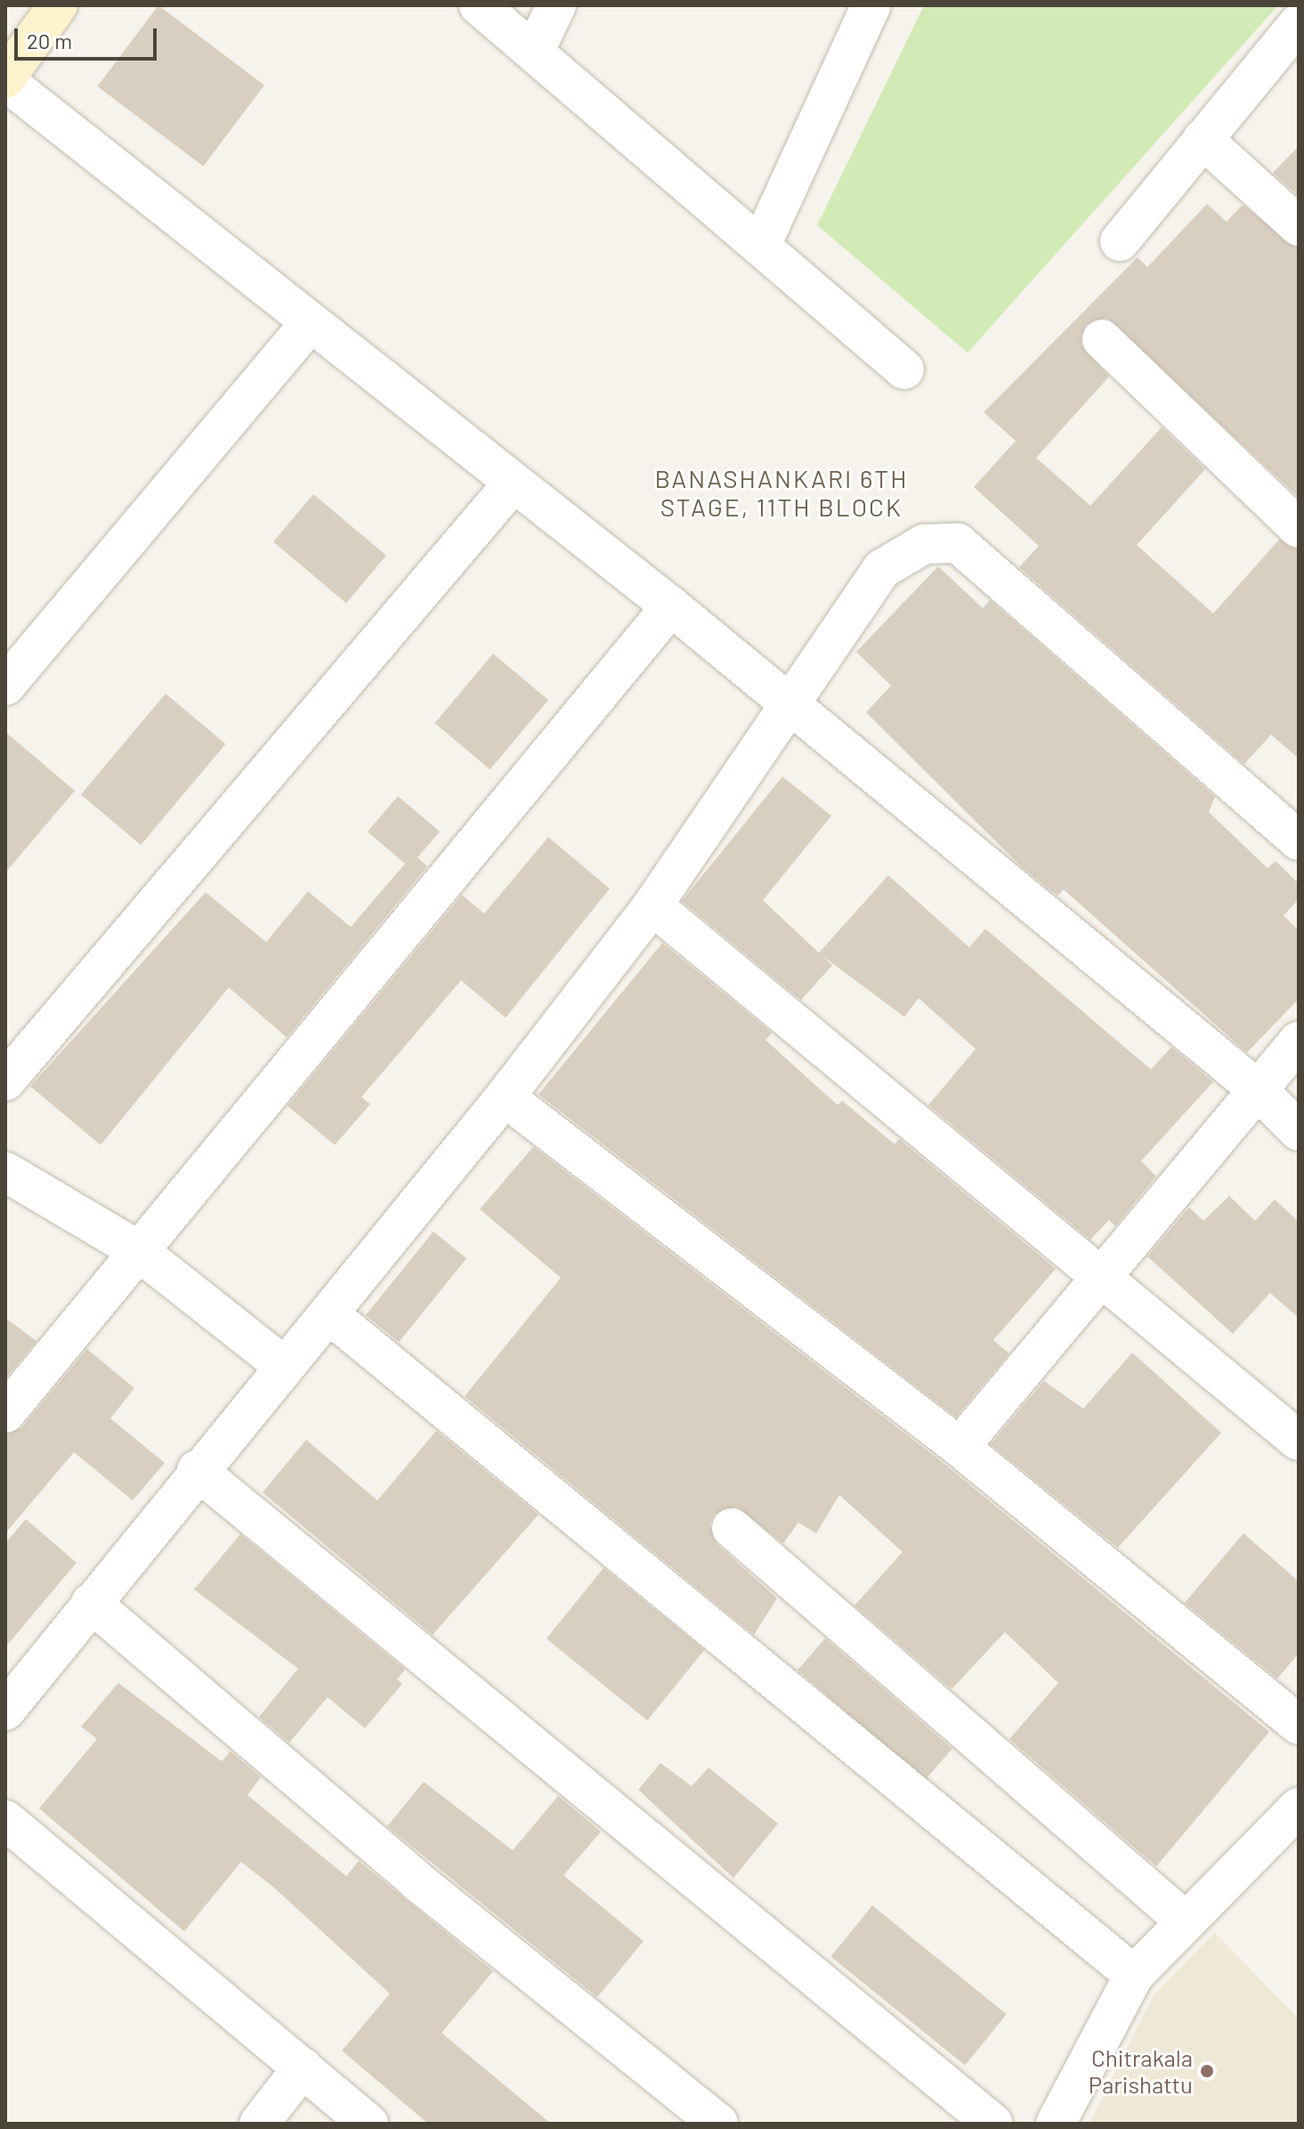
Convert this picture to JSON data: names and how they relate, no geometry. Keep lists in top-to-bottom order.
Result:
{
  "districts": ["BANASHANKARI 6TH STAGE, 11TH BLOCK"],
  "places": ["Chitrakala Parishattu"],
  "scale_bar": "20 m"
}
